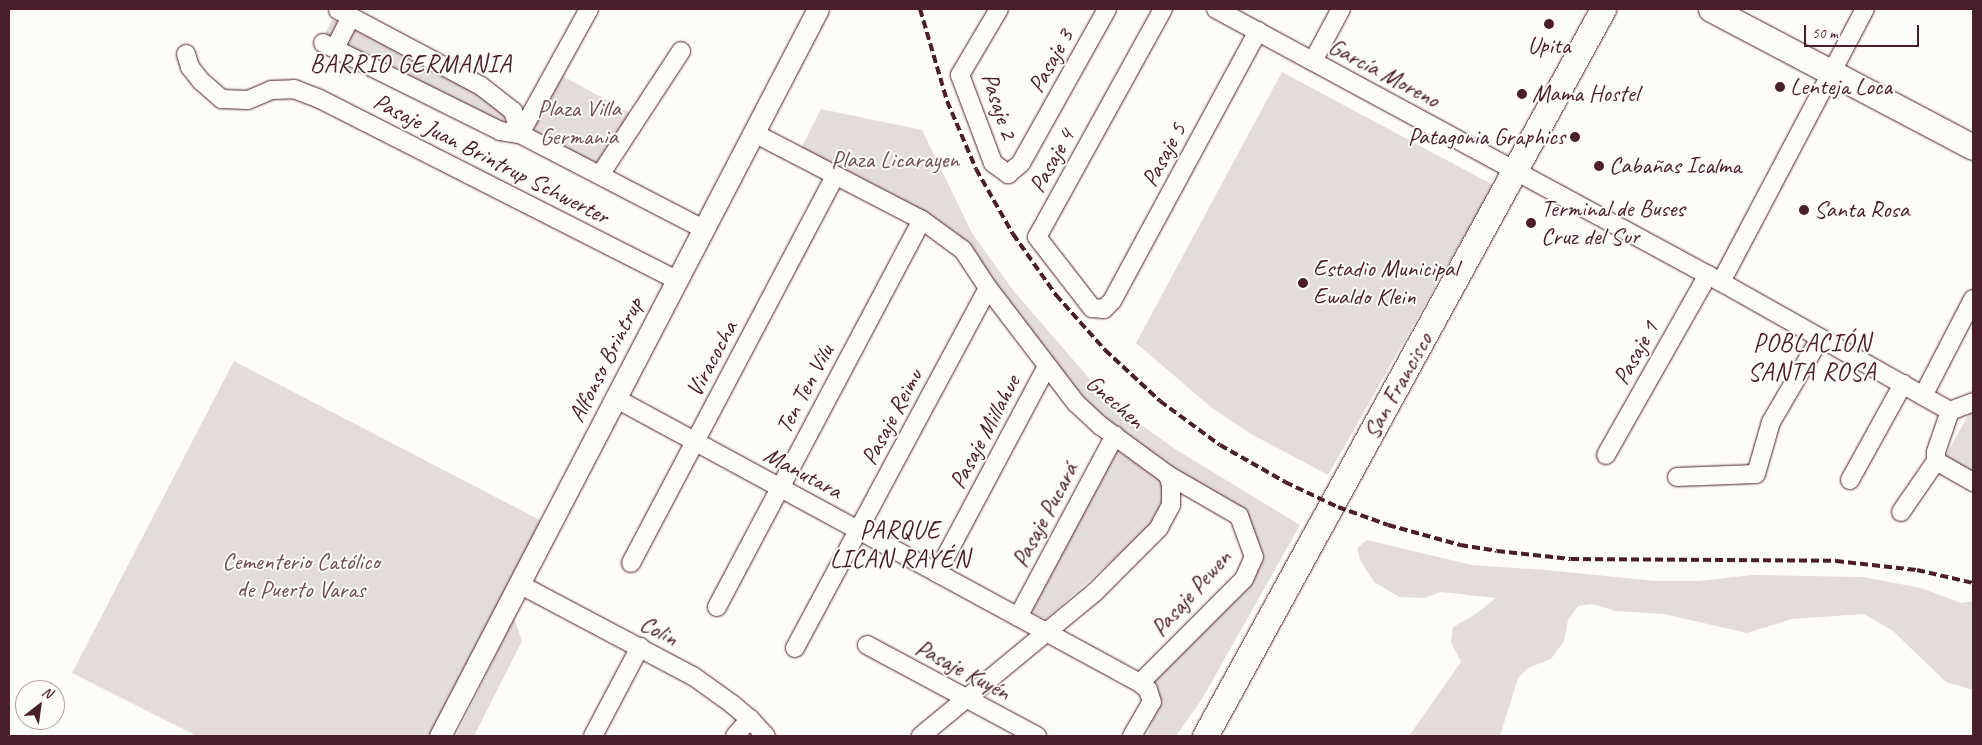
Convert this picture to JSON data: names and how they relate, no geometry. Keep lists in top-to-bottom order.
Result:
{
  "streets": {
    "main road": ["San Francisco"],
    "street": [
      "Pasaje 3",
      "García Moreno",
      "Pasaje 2",
      "Pasaje 5",
      "Pasaje Juan Brintrup Schwerter",
      "Pasaje 4",
      "Pasaje 1",
      "Viracocha",
      "Alfonso Brintrup",
      "Ten Ten Vilu",
      "Gnechen",
      "Pasaje Reimu",
      "Pasaje Millahue",
      "Manutara",
      "Pasaje Pucará",
      "Pasaje Pewen",
      "Colin",
      "Pasaje Kuyén"
    ]
  },
  "crossings": [
    ["Pasaje 3", "Pasaje 2"],
    ["García Moreno", "Pasaje 5"],
    ["García Moreno", "Pasaje 1"],
    ["García Moreno", "San Francisco"],
    ["Pasaje 5", "Pasaje 4"],
    ["Pasaje Juan Brintrup Schwerter", "Alfonso Brintrup"],
    ["Viracocha", "Gnechen"],
    ["Viracocha", "Manutara"],
    ["Alfonso Brintrup", "Gnechen"],
    ["Alfonso Brintrup", "Manutara"],
    ["Alfonso Brintrup", "Colin"],
    ["Ten Ten Vilu", "Gnechen"],
    ["Ten Ten Vilu", "Manutara"],
    ["Gnechen", "Pasaje Reimu"],
    ["Gnechen", "Pasaje Millahue"],
    ["Gnechen", "Pasaje Pucará"],
    ["Gnechen", "Pasaje Pewen"],
    ["Pasaje Reimu", "Manutara"],
    ["Pasaje Millahue", "Manutara"],
    ["Manutara", "Pasaje Pucará"],
    ["Manutara", "Pasaje Pewen"]
  ],
  "districts": ["BARRIO GERMANIA", "POBLACIÓN SANTA ROSA", "PARQUE LICAN RAYÉN"],
  "parks": ["Plaza Villa Germania", "Plaza Licarayen", "Cementerio Católico de Puerto Varas"],
  "places": [
    "Upita",
    "Lenteja Loca",
    "Mama Hostel",
    "Patagonia Graphics",
    "Cabañas Icalma",
    "Santa Rosa",
    "Terminal de Buses Cruz del Sur",
    "Estadio Municipal Ewaldo Klein"
  ],
  "scale_bar": "50 m",
  "north": "top right"
}
